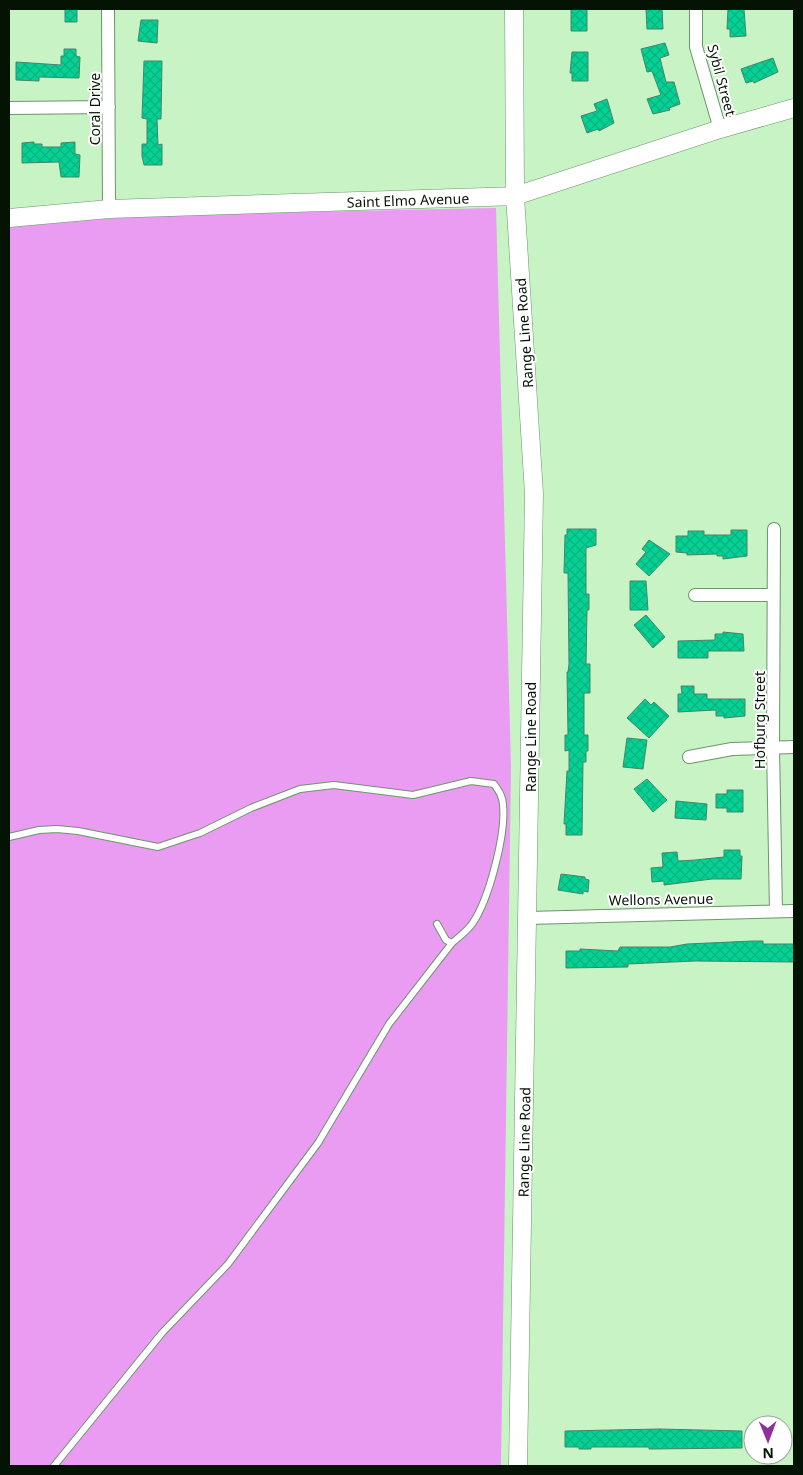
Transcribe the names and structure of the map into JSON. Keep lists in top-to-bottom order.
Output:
{
  "streets": {
    "street": [
      "Sybil Street",
      "Coral Drive",
      "Saint Elmo Avenue",
      "Range Line Road",
      "Hofburg Street",
      "Wellons Avenue"
    ]
  },
  "crossings": [
    ["Sybil Street", "Saint Elmo Avenue"],
    ["Coral Drive", "Saint Elmo Avenue"],
    ["Saint Elmo Avenue", "Range Line Road"],
    ["Range Line Road", "Wellons Avenue"],
    ["Hofburg Street", "Wellons Avenue"]
  ],
  "north": "bottom"
}
